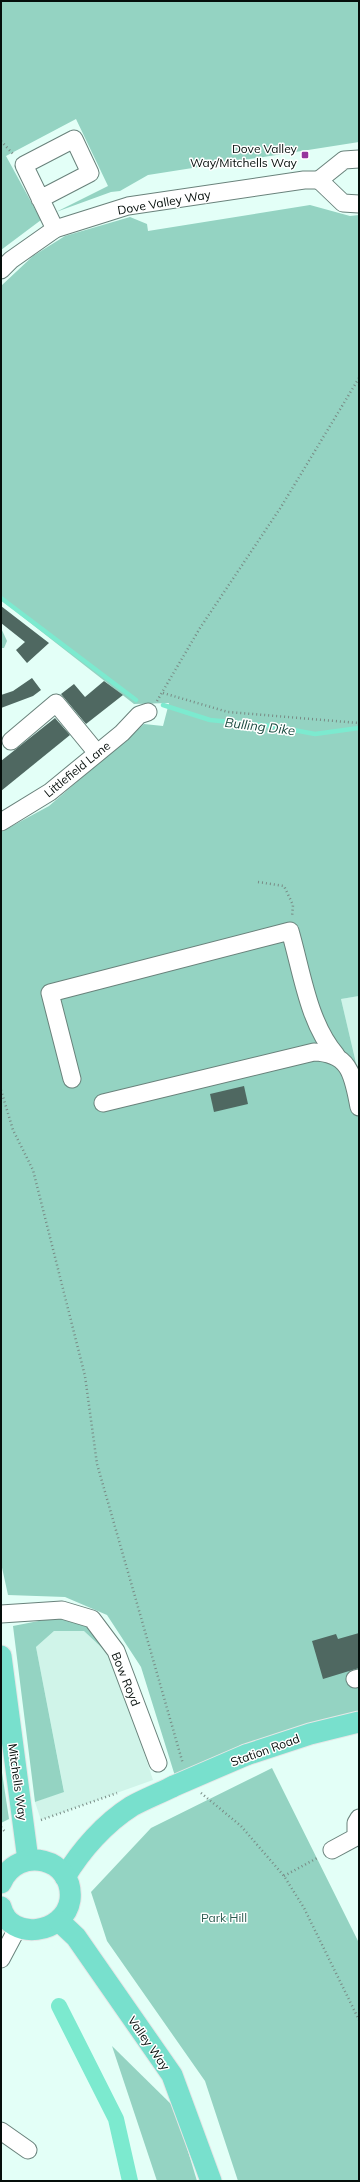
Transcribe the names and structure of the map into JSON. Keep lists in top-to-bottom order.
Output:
{
  "streets": {
    "main road": ["Station Road", "Mitchells Way", "Valley Way"],
    "street": ["Dove Valley Way", "Littlefield Lane", "Bow Royd"]
  },
  "water": ["Bulling Dike"],
  "parks": ["Park Hill"],
  "places": {
    "transit": ["Dove Valley Way/Mitchells Way"]
  }
}
